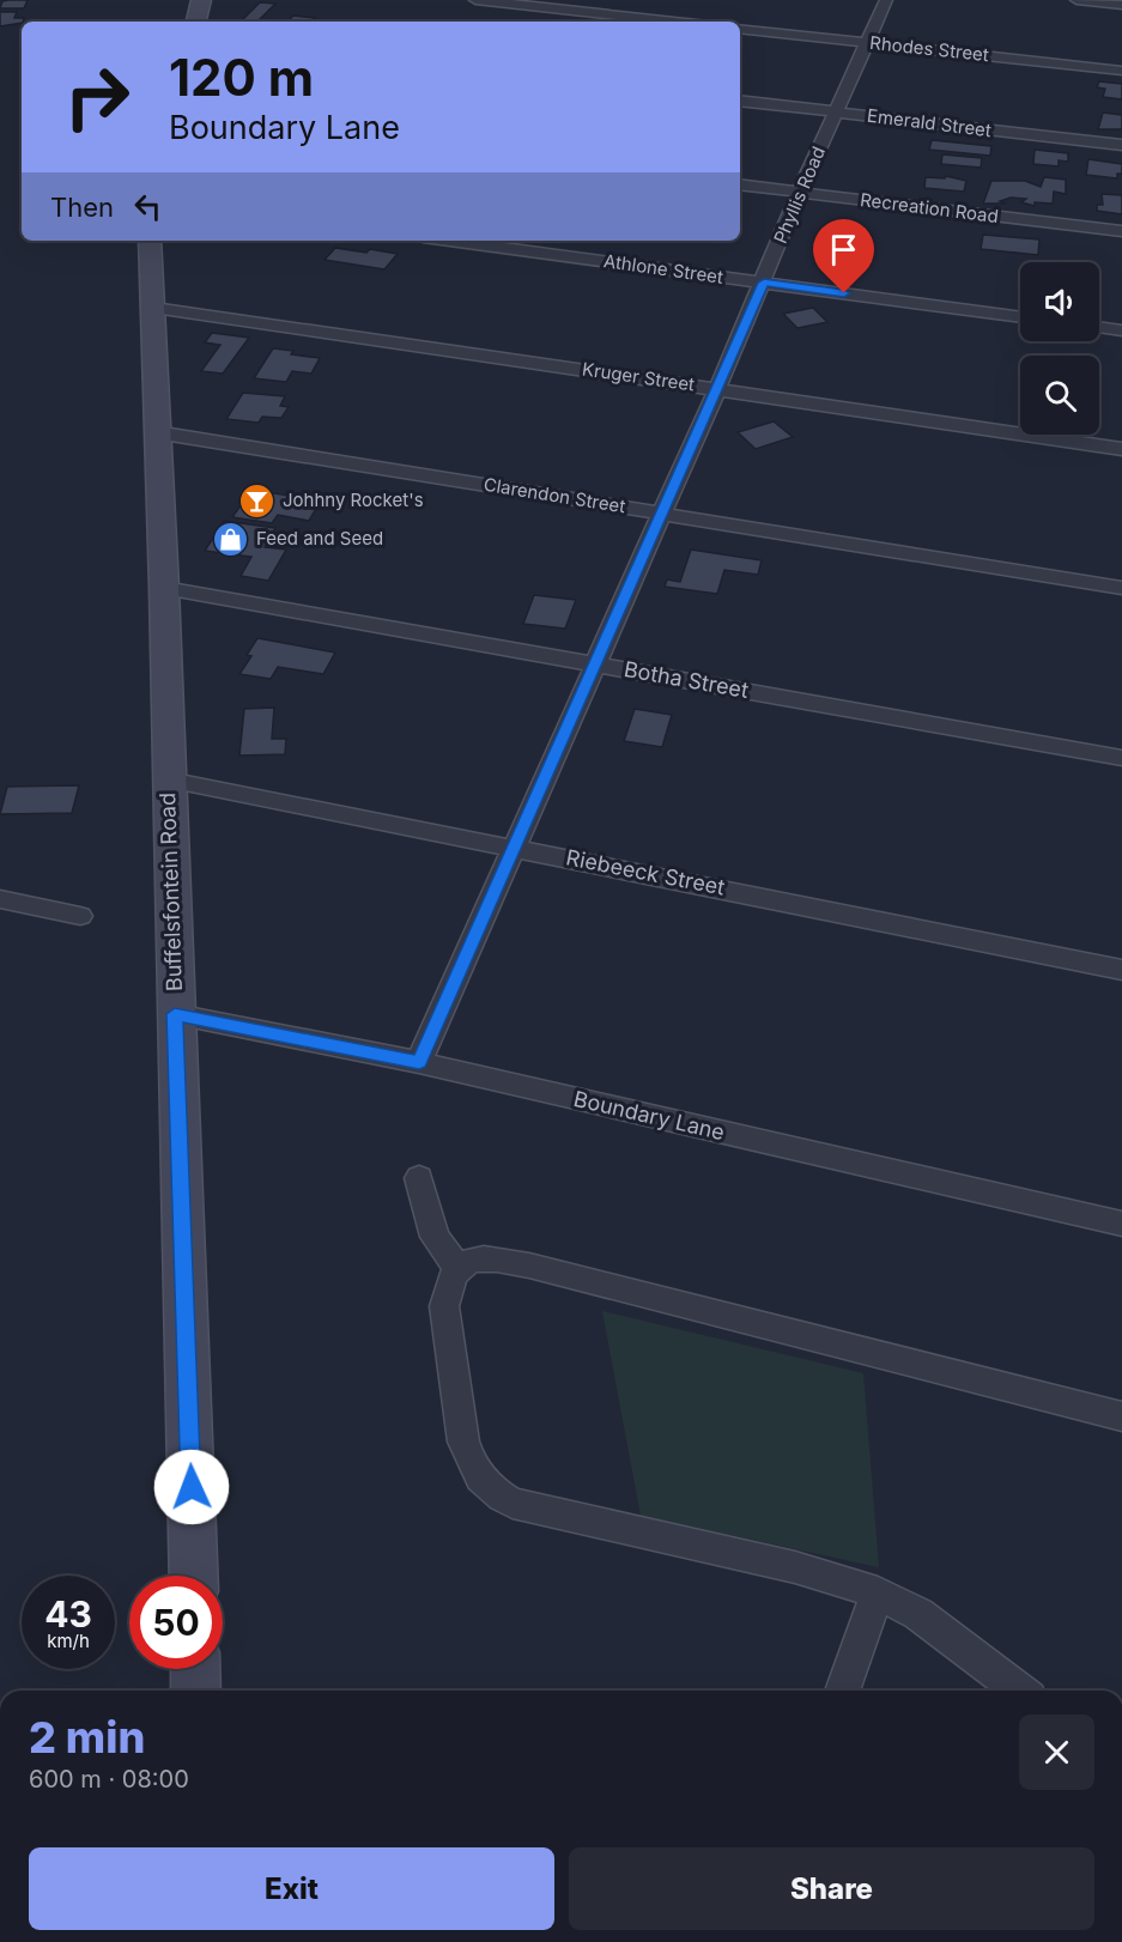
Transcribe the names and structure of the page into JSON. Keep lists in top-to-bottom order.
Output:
{
  "streets": {
    "main road": ["Buffelsfontein Road"],
    "street": [
      "Rhodes Street",
      "Emerald Street",
      "Phyllis Road",
      "Recreation Road",
      "Athlone Street",
      "Kruger Street",
      "Clarendon Street",
      "Botha Street",
      "Riebeeck Street",
      "Boundary Lane"
    ]
  },
  "crossings": [
    ["Rhodes Street", "Phyllis Road"],
    ["Emerald Street", "Phyllis Road"],
    ["Phyllis Road", "Recreation Road"],
    ["Phyllis Road", "Athlone Street"],
    ["Phyllis Road", "Kruger Street"],
    ["Phyllis Road", "Clarendon Street"],
    ["Phyllis Road", "Botha Street"],
    ["Phyllis Road", "Riebeeck Street"],
    ["Phyllis Road", "Boundary Lane"],
    ["Kruger Street", "Buffelsfontein Road"],
    ["Clarendon Street", "Buffelsfontein Road"],
    ["Botha Street", "Buffelsfontein Road"],
    ["Riebeeck Street", "Buffelsfontein Road"],
    ["Buffelsfontein Road", "Boundary Lane"]
  ],
  "places": {
    "bar": ["Johhny Rocket's"],
    "shop": ["Feed and Seed"]
  },
  "page": {
    "turn": ["120 m", "Boundary Lane"],
    "then": "Then",
    "speed": "43 km/h",
    "limit": "50",
    "heading": ["2 min", "600 m · 08:00"],
    "buttons": ["Exit", "Share"]
  }
}
